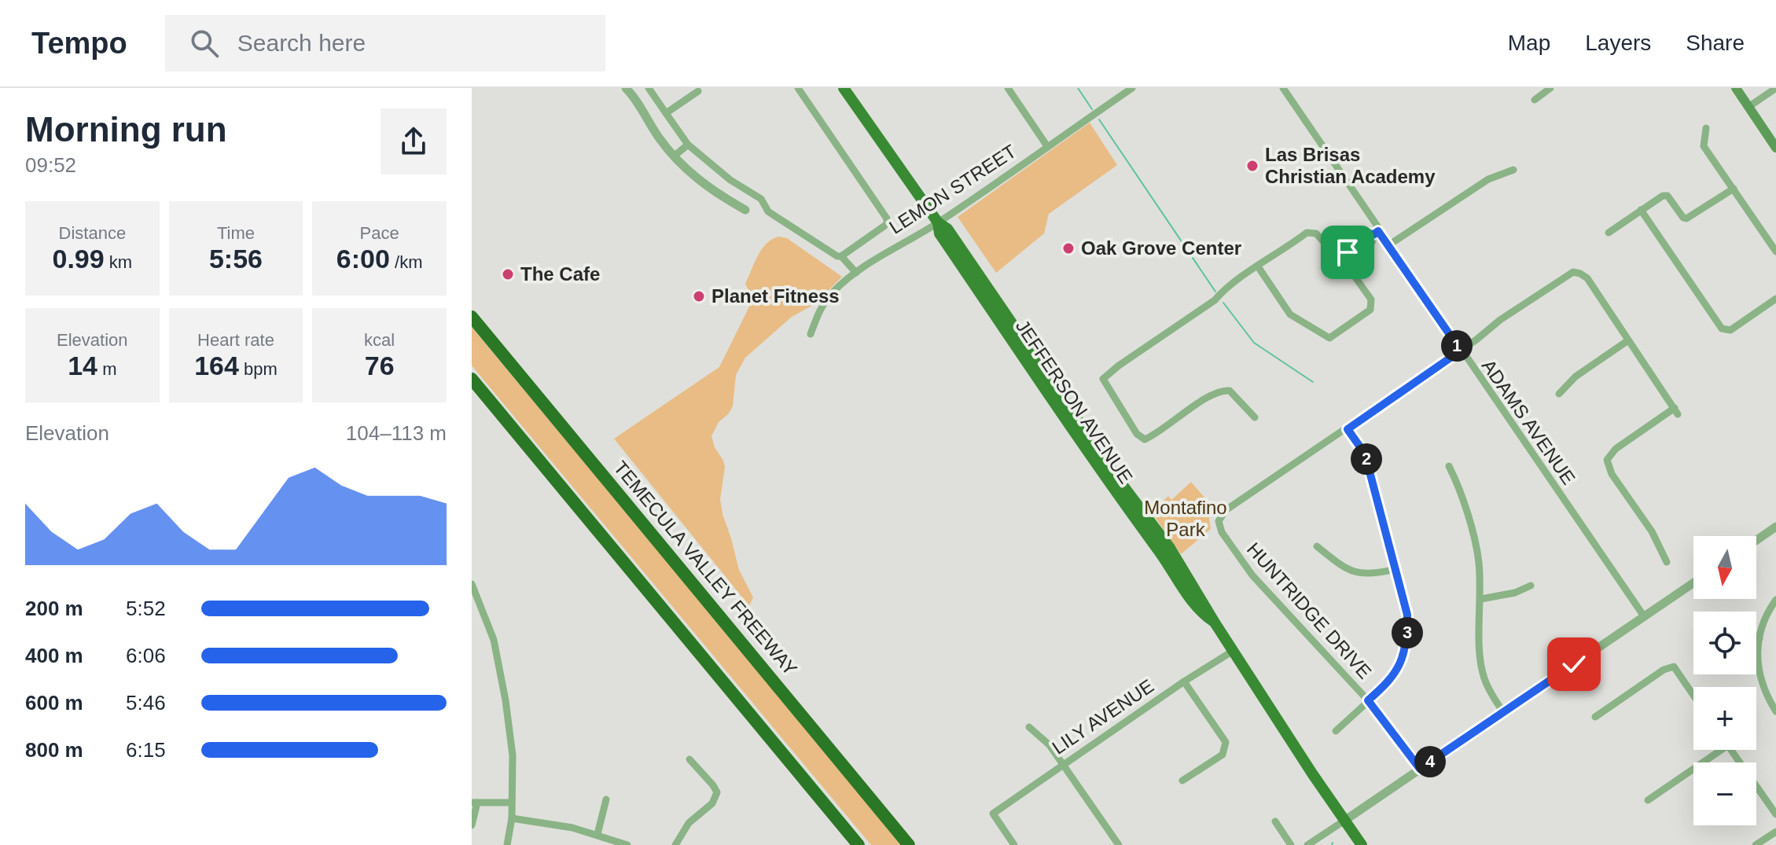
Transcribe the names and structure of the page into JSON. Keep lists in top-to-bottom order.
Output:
{
  "streets": {
    "highway": ["TEMECULA VALLEY FREEWAY"],
    "main road": ["JEFFERSON AVENUE"],
    "street": [
      "LEMON STREET",
      "ADAMS AVENUE",
      "HUNTRIDGE DRIVE",
      "LILY AVENUE"
    ]
  },
  "crossings": [
    ["LEMON STREET", "JEFFERSON AVENUE"],
    ["JEFFERSON AVENUE", "LILY AVENUE"]
  ],
  "parks": ["Montafino Park"],
  "places": [
    "Las Brisas Christian Academy",
    "Oak Grove Center",
    "The Cafe",
    "Planet Fitness"
  ],
  "north": "bottom",
  "page": {
    "header": "Tempo",
    "search": "Search here",
    "nav": ["Map", "Layers", "Share"],
    "heading": ["Morning run", "09:52"],
    "stats": [
      ["Distance", "0.99 km"],
      ["Time", "5:56"],
      ["Pace", "6:00 /km"],
      ["Elevation", "14 m"],
      ["Heart rate", "164 bpm"],
      ["kcal", "76"]
    ],
    "pins": [
      "1",
      "2",
      "3",
      "4"
    ],
    "chart": ["Elevation", "104–113 m"],
    "map_buttons": ["+", "−"],
    "list": [
      {
        "name": "200 m",
        "note": "5:52"
      },
      {
        "name": "400 m",
        "note": "6:06"
      },
      {
        "name": "600 m",
        "note": "5:46"
      },
      {
        "name": "800 m",
        "note": "6:15"
      }
    ]
  }
}
